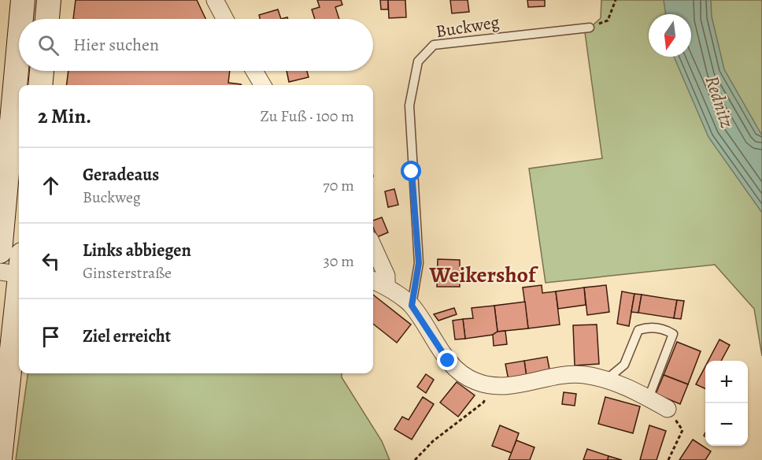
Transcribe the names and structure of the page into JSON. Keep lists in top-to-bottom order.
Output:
{
  "streets": {
    "lane": ["Buckweg"]
  },
  "districts": ["Weikershof"],
  "water": ["Rednitz"],
  "north": "bottom",
  "page": {
    "search": "Hier suchen",
    "heading": ["2 Min.", "Zu Fuß · 100 m"],
    "list": [
      ["Geradeaus", "Buckweg", "70 m"],
      ["Links abbiegen", "Ginsterstraße", "30 m"],
      "Ziel erreicht"
    ],
    "map_buttons": ["+", "−"]
  }
}
